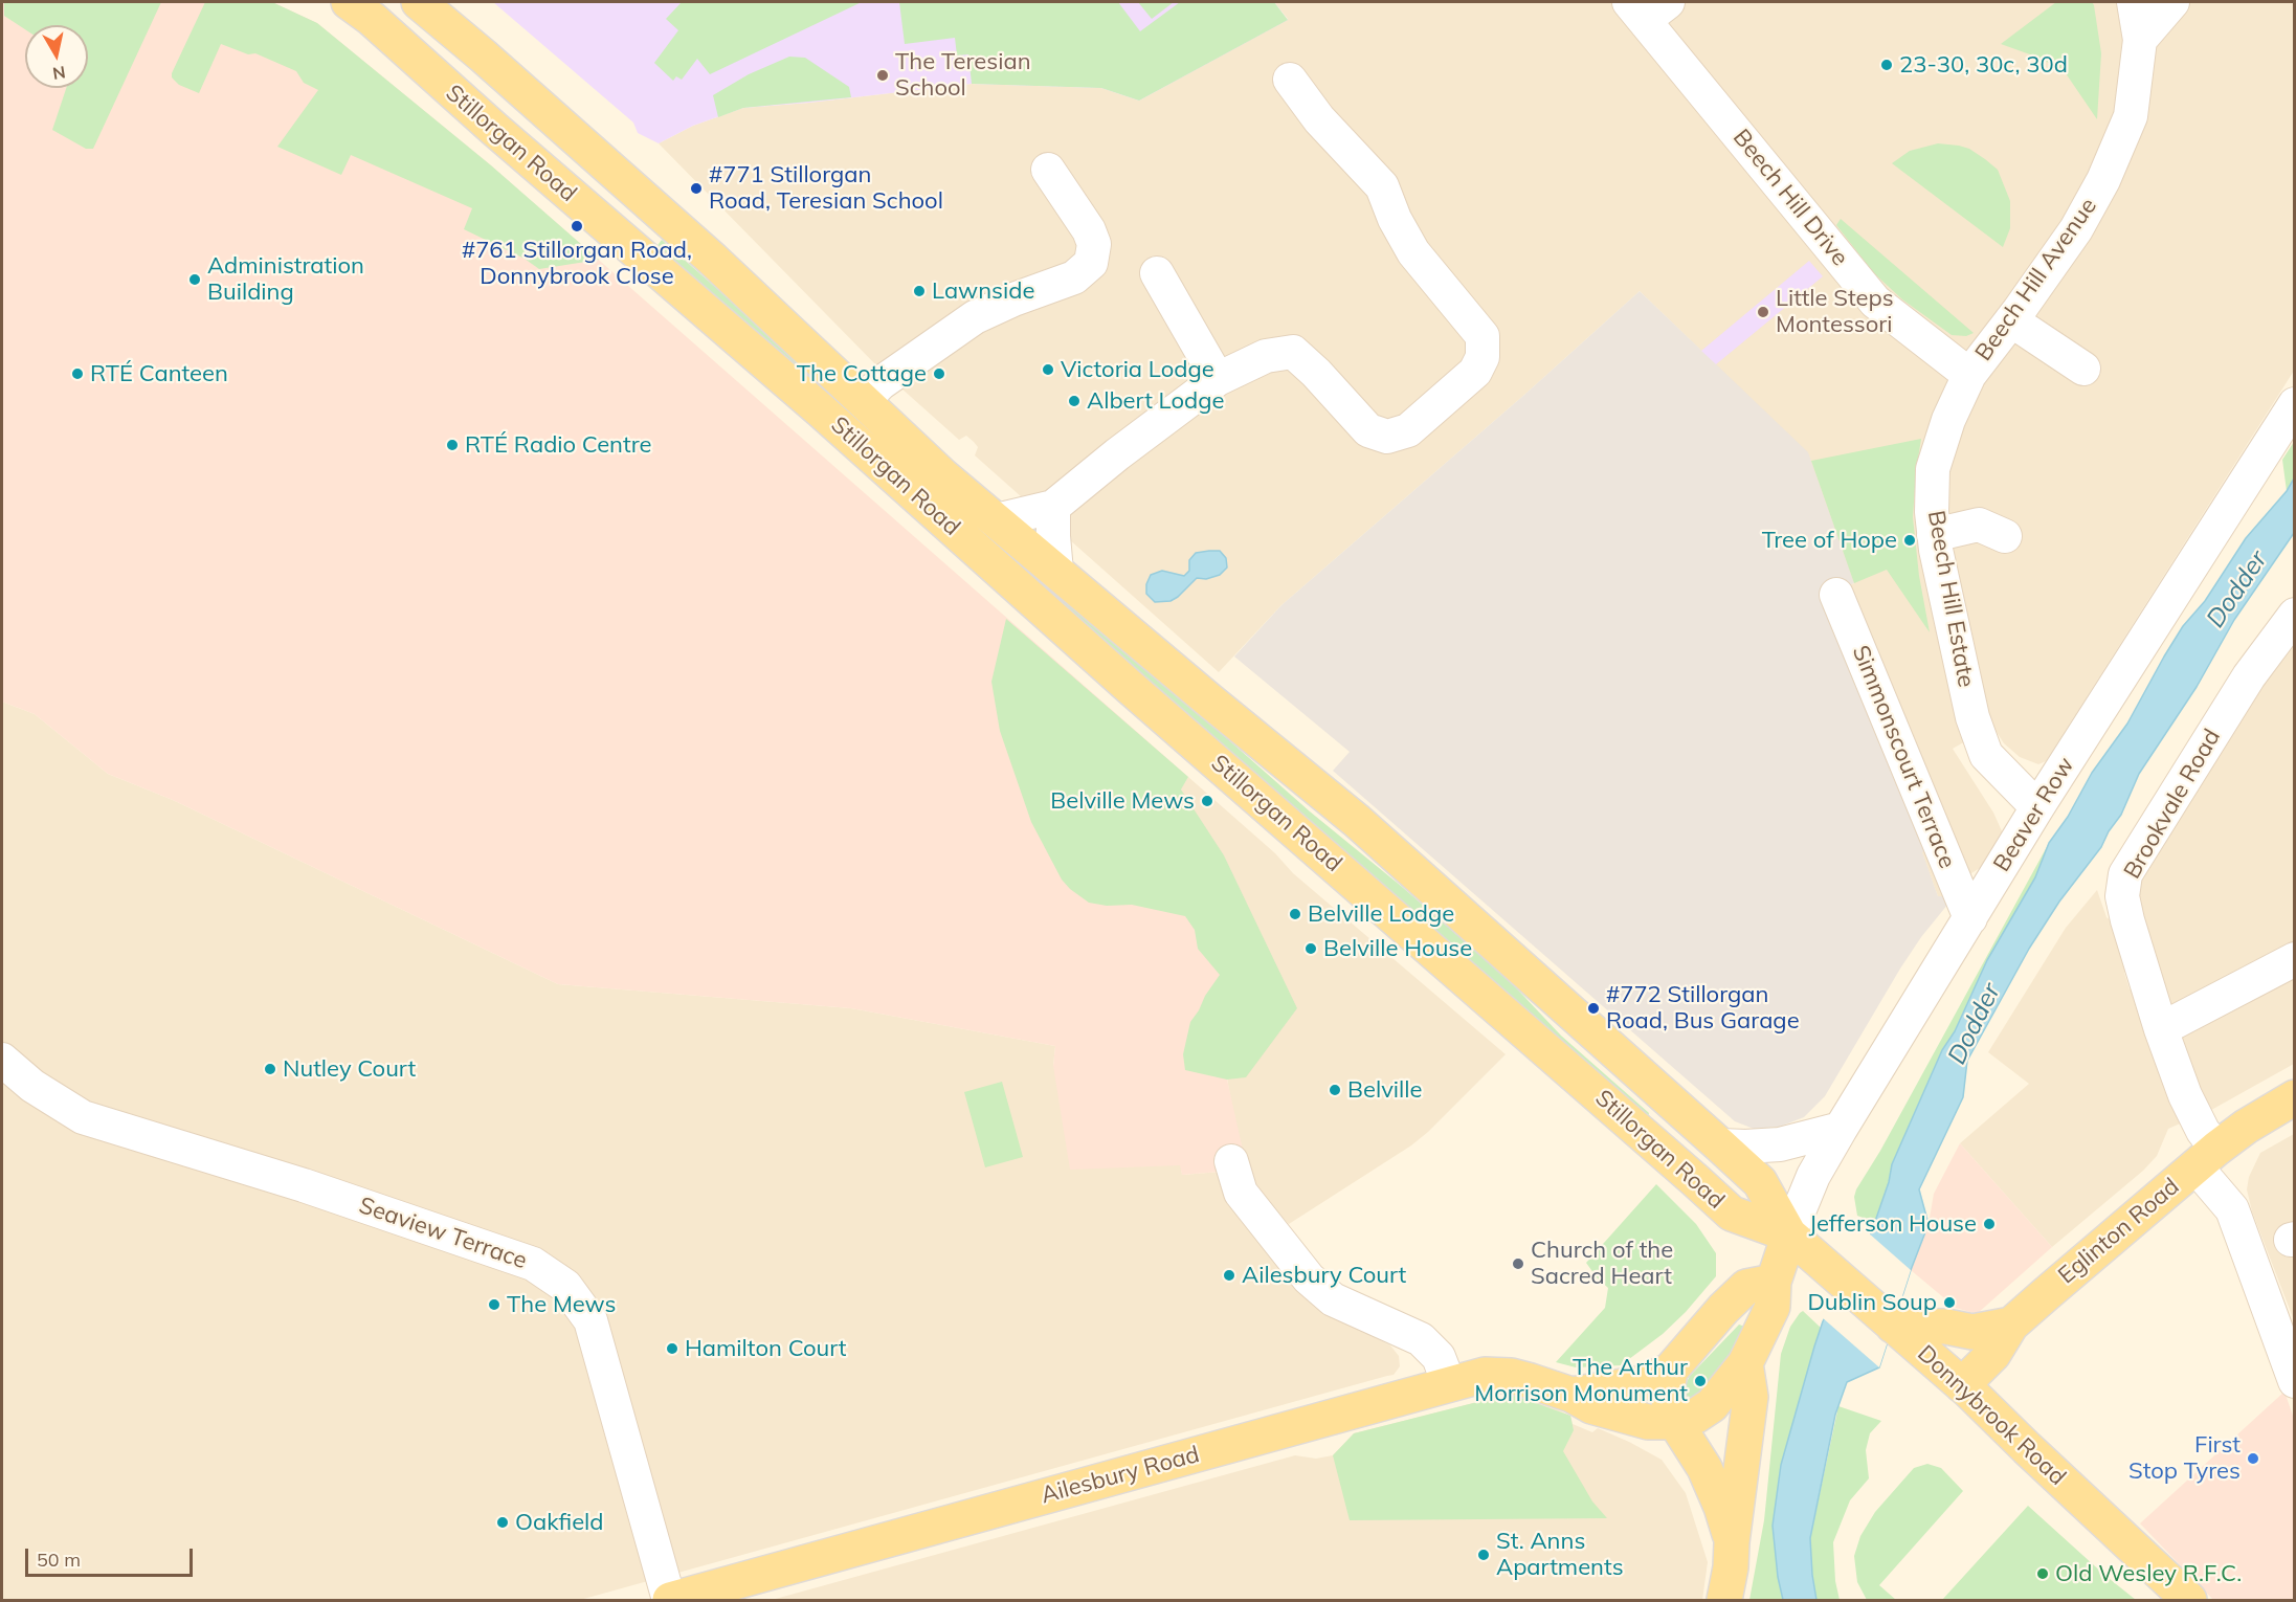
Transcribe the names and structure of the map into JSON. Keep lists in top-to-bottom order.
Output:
{
  "streets": {
    "main road": [
      "Stillorgan Road",
      "Eglinton Road",
      "Donnybrook Road",
      "Ailesbury Road"
    ],
    "street": [
      "Beech Hill Drive",
      "Beech Hill Avenue",
      "Beech Hill Estate",
      "Simmonscourt Terrace",
      "Brookvale Road",
      "Beaver Row",
      "Seaview Terrace"
    ]
  },
  "crossings": [
    ["Stillorgan Road", "Beaver Row"],
    ["Stillorgan Road", "Donnybrook Road"],
    ["Stillorgan Road", "Ailesbury Road"],
    ["Beech Hill Drive", "Beech Hill Avenue"],
    ["Beech Hill Drive", "Beech Hill Estate"],
    ["Beech Hill Avenue", "Beech Hill Estate"],
    ["Beech Hill Estate", "Beaver Row"],
    ["Simmonscourt Terrace", "Beaver Row"],
    ["Brookvale Road", "Eglinton Road"],
    ["Beaver Row", "Donnybrook Road"],
    ["Beaver Row", "Ailesbury Road"],
    ["Eglinton Road", "Donnybrook Road"],
    ["Seaview Terrace", "Ailesbury Road"],
    ["Donnybrook Road", "Ailesbury Road"]
  ],
  "water": ["Dodder"],
  "places": [
    "23-30, 30c, 30d",
    "The Teresian School",
    "#771 Stillorgan Road, Teresian School",
    "#761 Stillorgan Road, Donnybrook Close",
    "Administration Building",
    "Lawnside",
    "Little Steps Montessori",
    "Victoria Lodge",
    "RTÉ Canteen",
    "The Cottage",
    "Albert Lodge",
    "RTÉ Radio Centre",
    "Tree of Hope",
    "Belville Mews",
    "Belville Lodge",
    "Belville House",
    "#772 Stillorgan Road, Bus Garage",
    "Nutley Court",
    "Belville",
    "Jefferson House",
    "Church of the Sacred Heart",
    "Ailesbury Court",
    "Dublin Soup",
    "The Mews",
    "Hamilton Court",
    "The Arthur Morrison Monument",
    "First Stop Tyres",
    "Oakfield",
    "St. Anns Apartments",
    "Old Wesley R.F.C."
  ],
  "scale_bar": "50 m",
  "north": "bottom"
}
